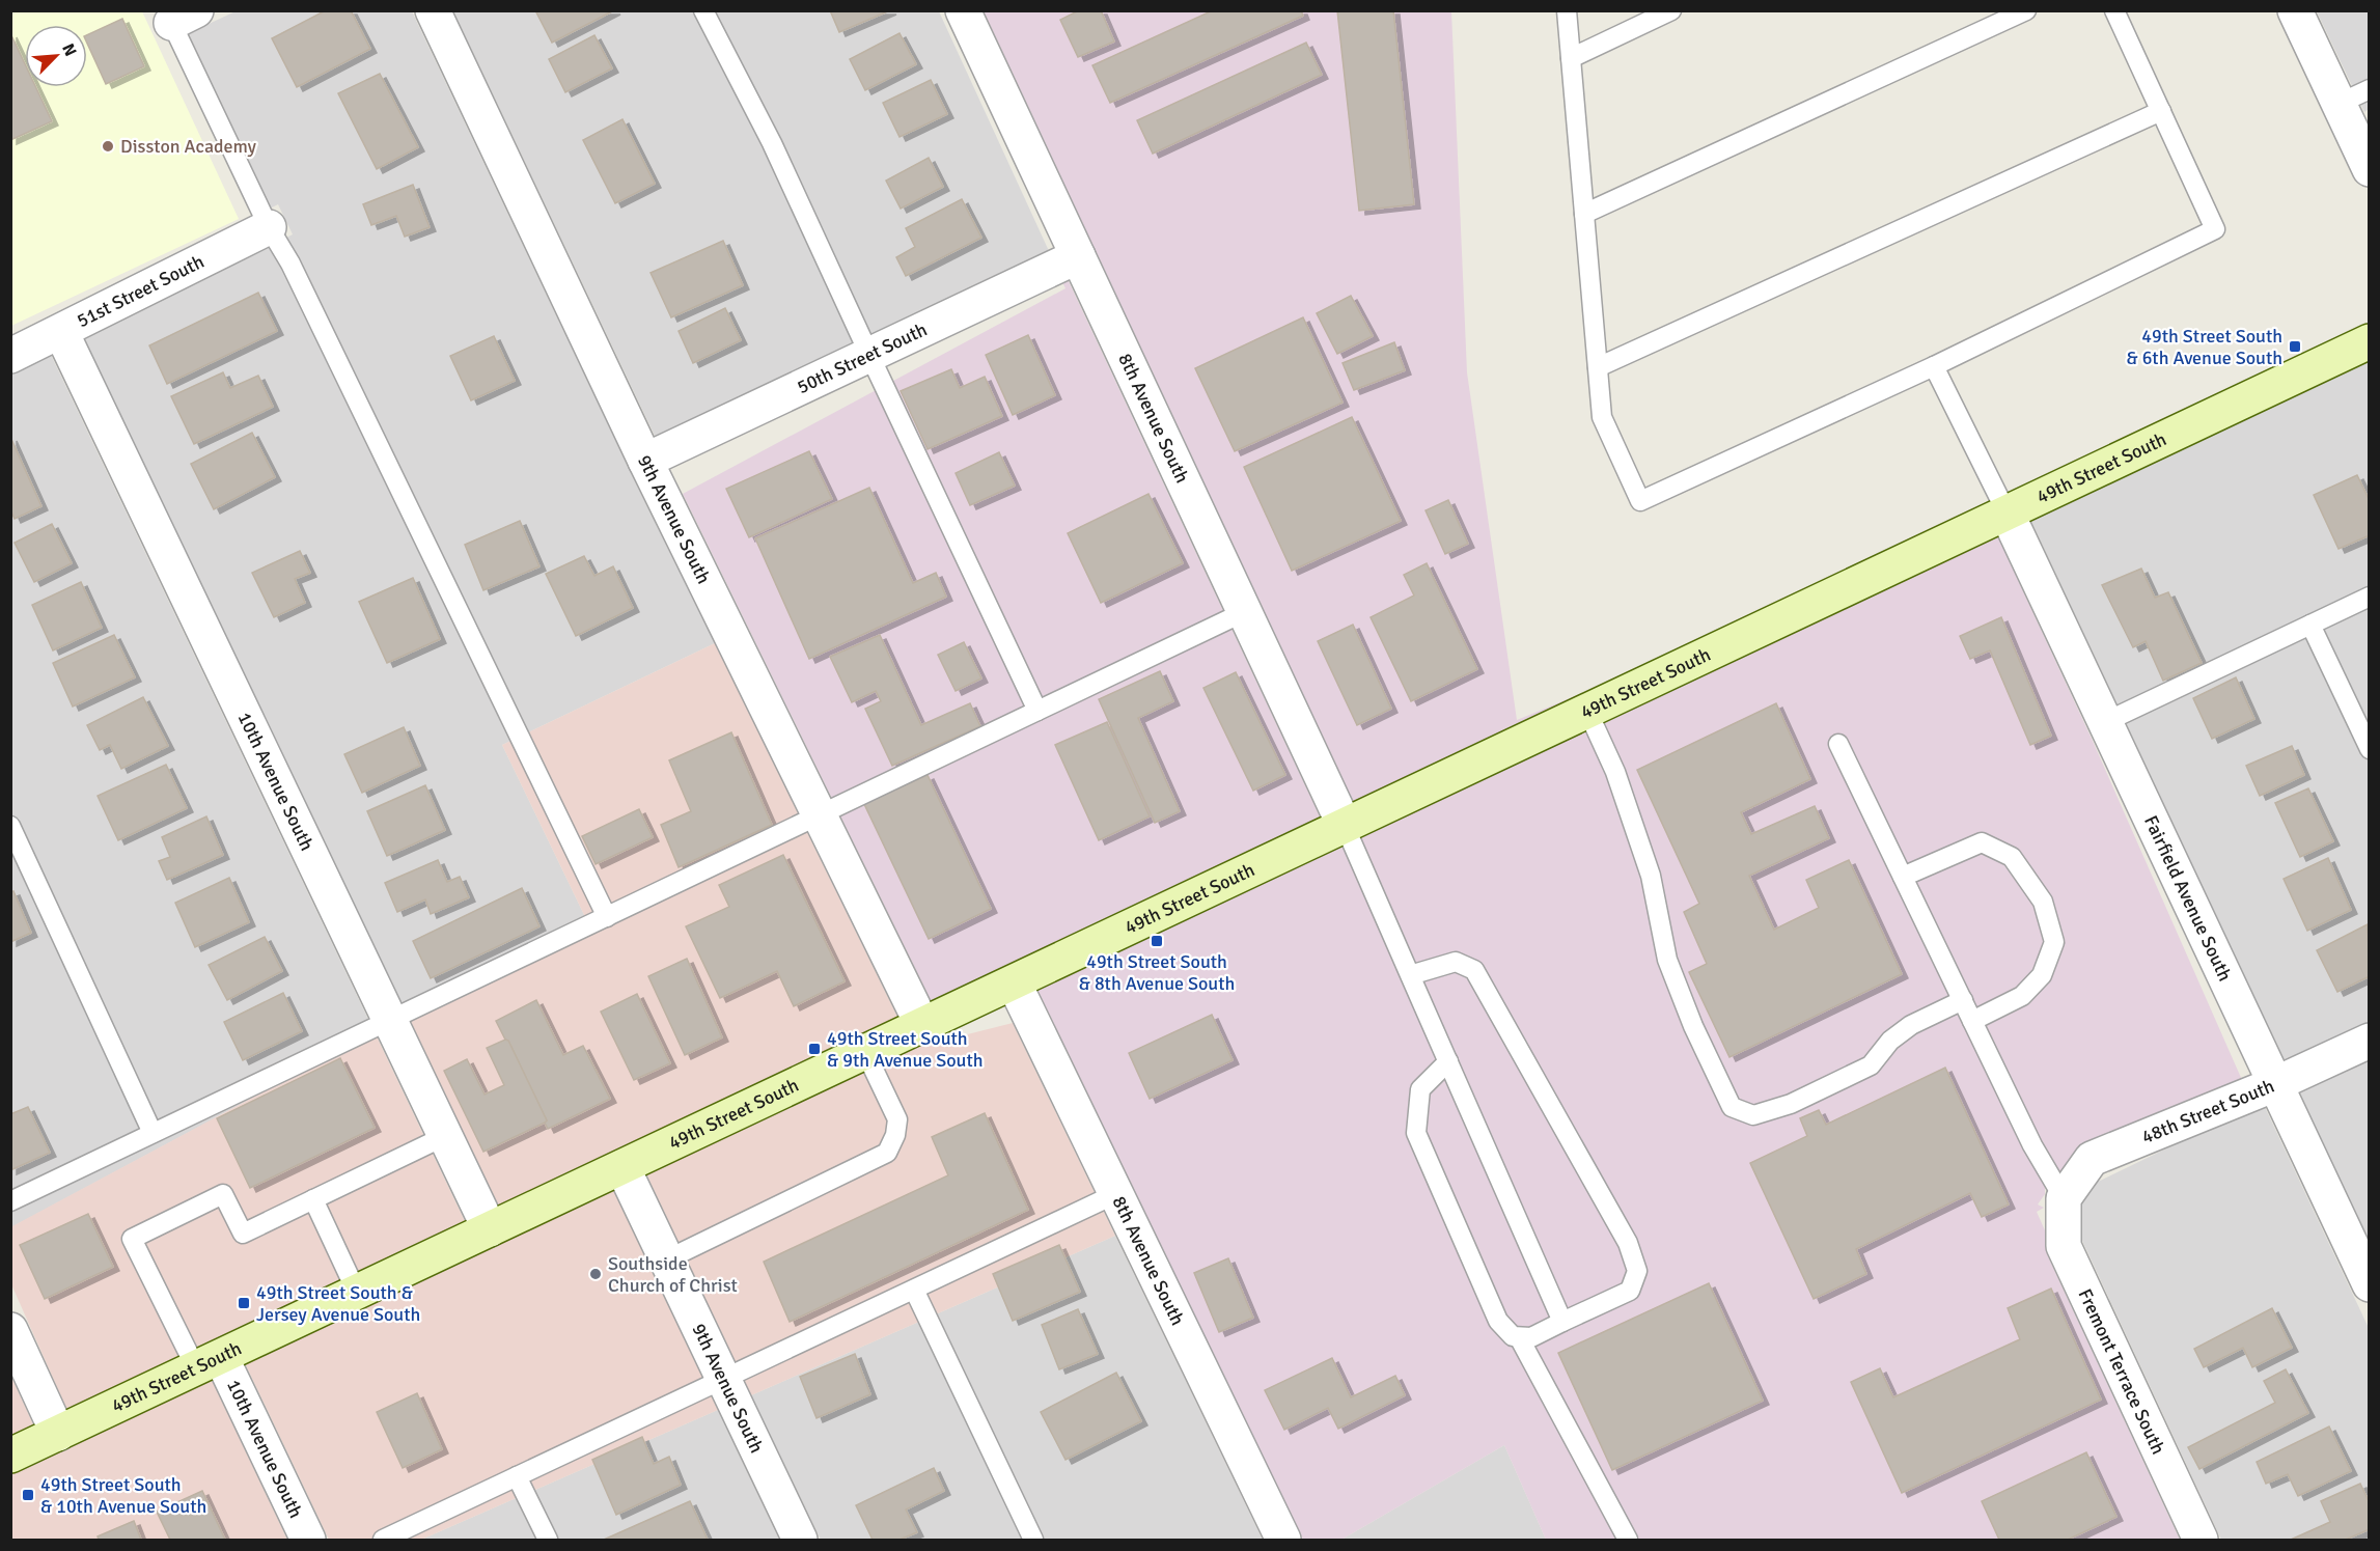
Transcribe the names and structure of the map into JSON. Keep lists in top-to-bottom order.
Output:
{
  "streets": {
    "main road": ["49th Street South"],
    "street": [
      "51st Street South",
      "50th Street South",
      "8th Avenue South",
      "9th Avenue South",
      "10th Avenue South",
      "Fairfield Avenue South",
      "48th Street South",
      "Fremont Terrace South"
    ]
  },
  "crossings": [
    ["51st Street South", "10th Avenue South"],
    ["50th Street South", "8th Avenue South"],
    ["50th Street South", "9th Avenue South"],
    ["8th Avenue South", "49th Street South"],
    ["49th Street South", "9th Avenue South"],
    ["49th Street South", "10th Avenue South"],
    ["49th Street South", "Fairfield Avenue South"],
    ["Fairfield Avenue South", "48th Street South"],
    ["48th Street South", "Fremont Terrace South"]
  ],
  "places": {
    "other": ["Disston Academy", "Southside Church of Christ"],
    "transit": [
      "49th Street South & 6th Avenue South",
      "49th Street South & 8th Avenue South",
      "49th Street South & 9th Avenue South",
      "49th Street South & Jersey Avenue South",
      "49th Street South & 10th Avenue South"
    ]
  },
  "north": "top right"
}
